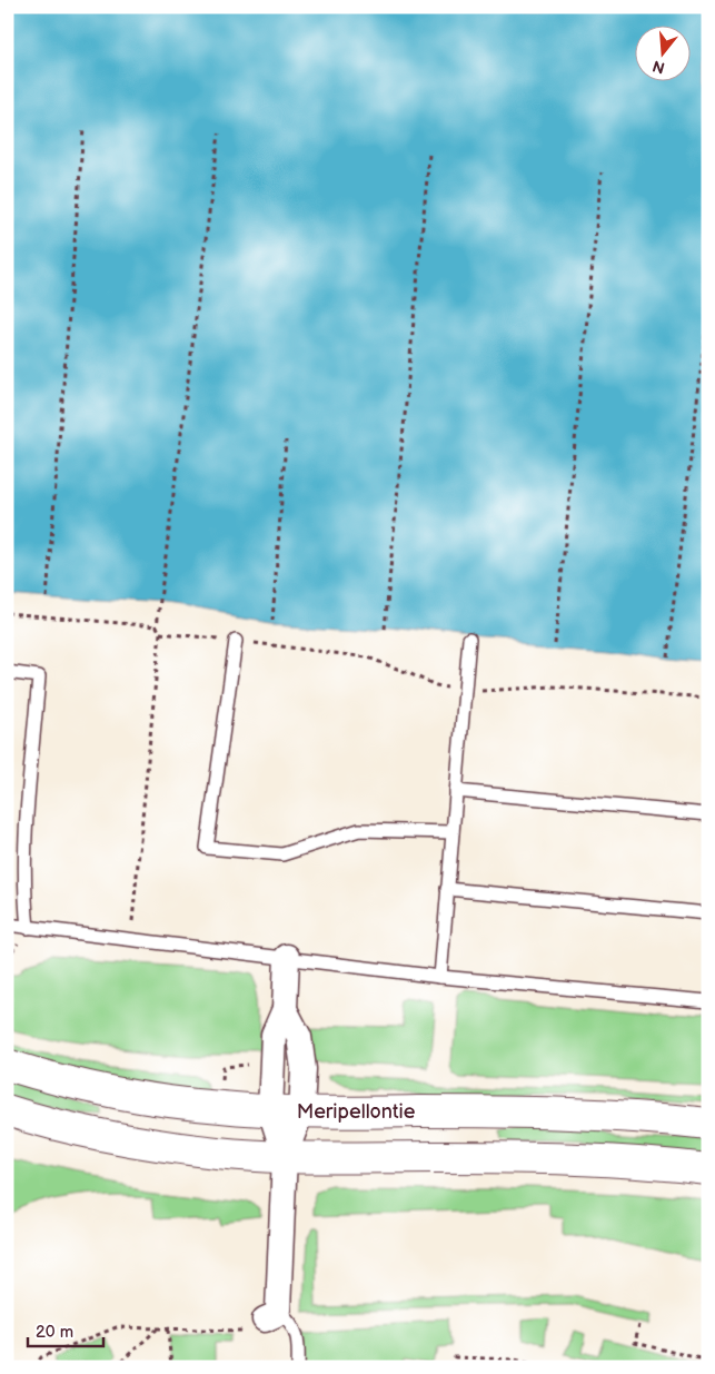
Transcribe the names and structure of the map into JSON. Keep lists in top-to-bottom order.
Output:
{
  "streets": {
    "main road": ["Meripellontie"]
  },
  "scale_bar": "20 m",
  "north": "bottom"
}
